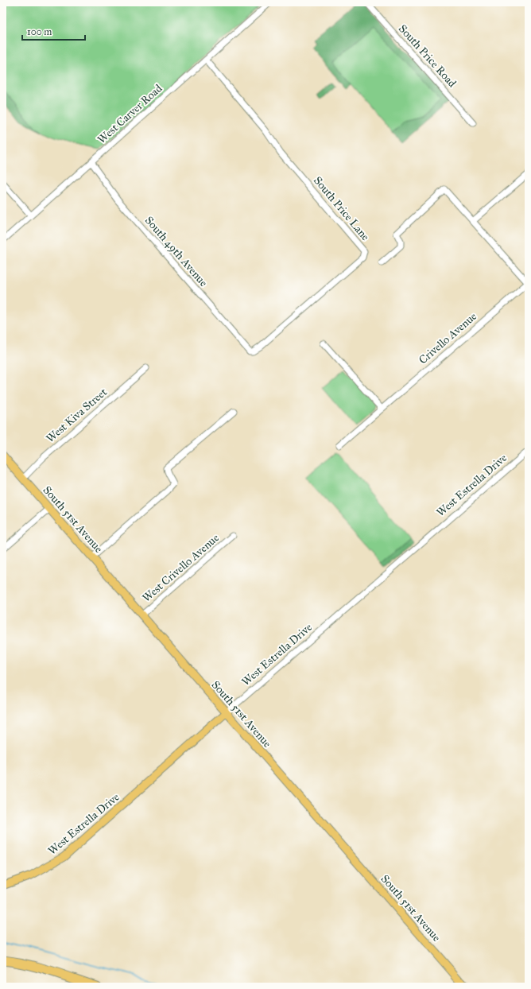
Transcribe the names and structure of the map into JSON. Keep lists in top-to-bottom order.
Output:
{
  "streets": {
    "main road": ["West Estrella Drive", "South 51st Avenue"],
    "street": [
      "South Price Road",
      "West Carver Road",
      "South Price Lane",
      "South 49th Avenue",
      "Crivello Avenue",
      "West Kiva Street",
      "West Crivello Avenue"
    ]
  },
  "crossings": [
    ["West Carver Road", "South Price Lane"],
    ["West Carver Road", "South 49th Avenue"],
    ["South Price Lane", "South 49th Avenue"],
    ["West Kiva Street", "South 51st Avenue"],
    ["West Estrella Drive", "South 51st Avenue"],
    ["South 51st Avenue", "West Crivello Avenue"]
  ],
  "scale_bar": "100 m"
}
